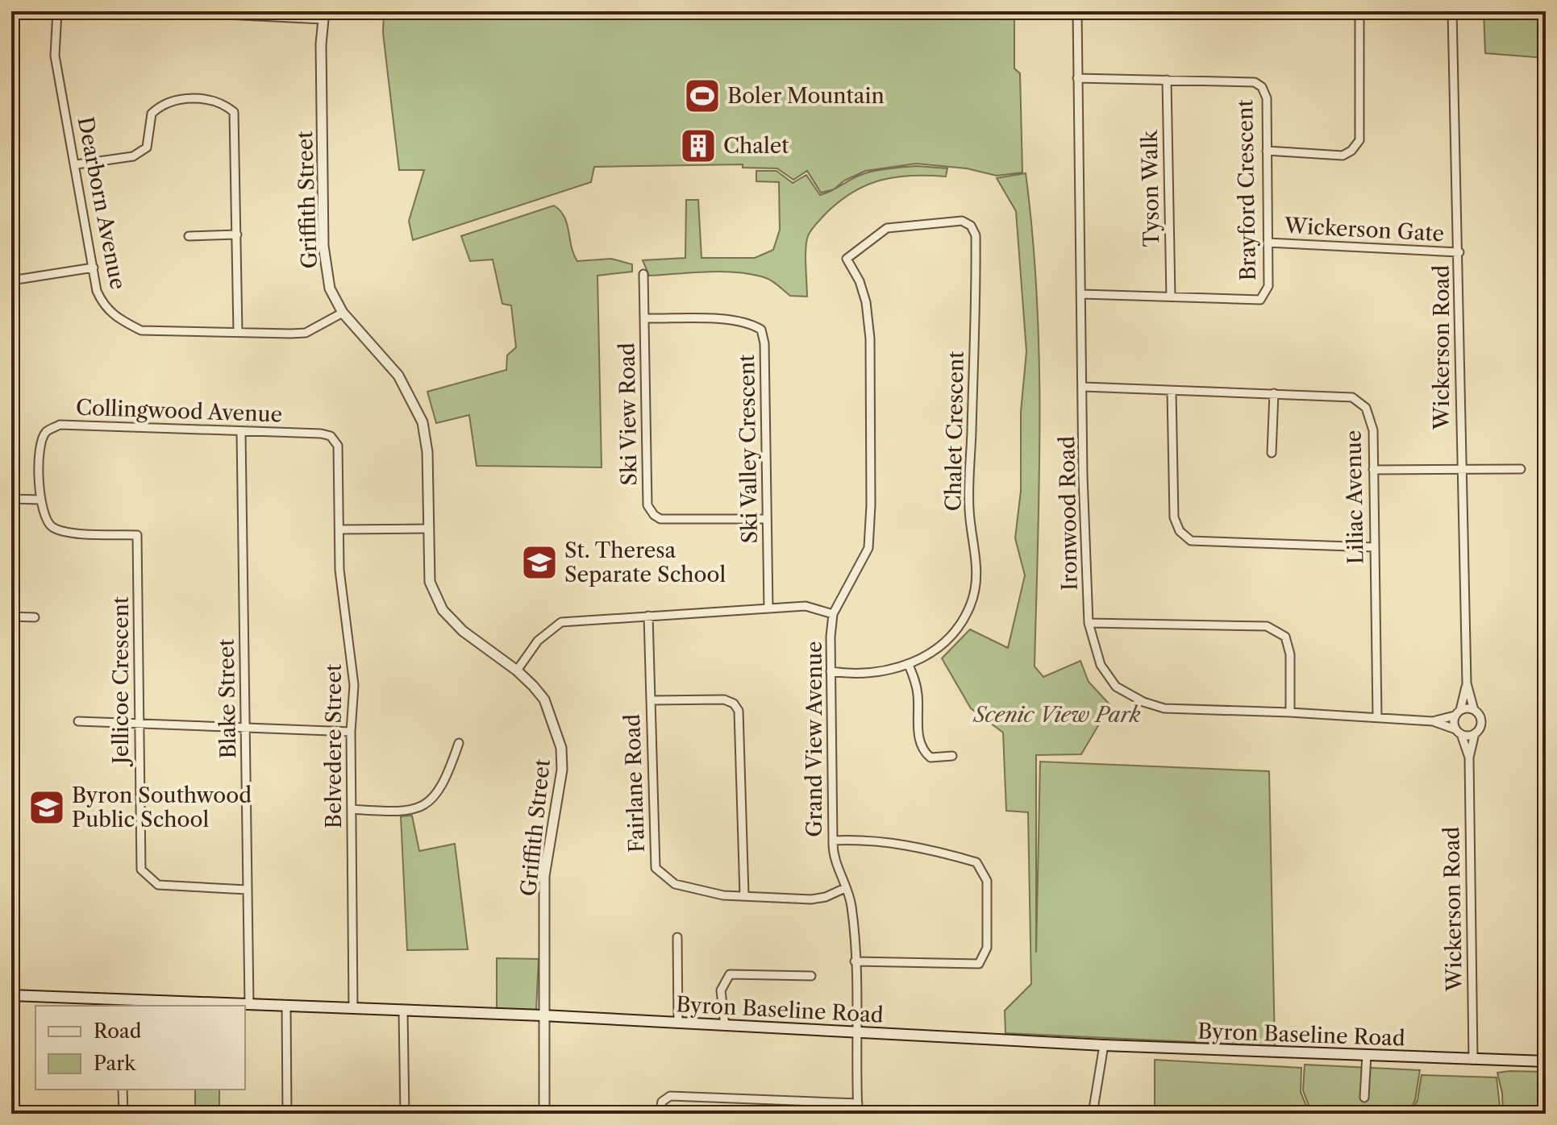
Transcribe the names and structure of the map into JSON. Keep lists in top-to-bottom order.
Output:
{
  "streets": {
    "main road": ["Byron Baseline Road"],
    "street": [
      "Tyson Walk",
      "Brayford Crescent",
      "Griffith Street",
      "Dearborn Avenue",
      "Wickerson Gate",
      "Wickerson Road",
      "Collingwood Avenue",
      "Ski View Road",
      "Chalet Crescent",
      "Ski Valley Crescent",
      "Liliac Avenue",
      "Ironwood Road",
      "Jellicoe Crescent",
      "Blake Street",
      "Grand View Avenue",
      "Belvedere Street",
      "Fairlane Road"
    ]
  },
  "crossings": [
    ["Tyson Walk", "Brayford Crescent"],
    ["Brayford Crescent", "Wickerson Gate"],
    ["Brayford Crescent", "Ironwood Road"],
    ["Griffith Street", "Dearborn Avenue"],
    ["Griffith Street", "Byron Baseline Road"],
    ["Wickerson Gate", "Wickerson Road"],
    ["Wickerson Road", "Ironwood Road"],
    ["Wickerson Road", "Byron Baseline Road"],
    ["Collingwood Avenue", "Jellicoe Crescent"],
    ["Collingwood Avenue", "Blake Street"],
    ["Collingwood Avenue", "Belvedere Street"],
    ["Ski View Road", "Ski Valley Crescent"],
    ["Chalet Crescent", "Grand View Avenue"],
    ["Liliac Avenue", "Ironwood Road"],
    ["Jellicoe Crescent", "Blake Street"],
    ["Blake Street", "Byron Baseline Road"],
    ["Grand View Avenue", "Fairlane Road"],
    ["Grand View Avenue", "Byron Baseline Road"],
    ["Belvedere Street", "Byron Baseline Road"]
  ],
  "parks": ["Scenic View Park"],
  "places": {
    "sports": ["Boler Mountain"],
    "building": ["Chalet"],
    "school or university": ["St. Theresa Separate School", "Byron Southwood Public School"]
  },
  "legend": ["Road", "Park"]
}
